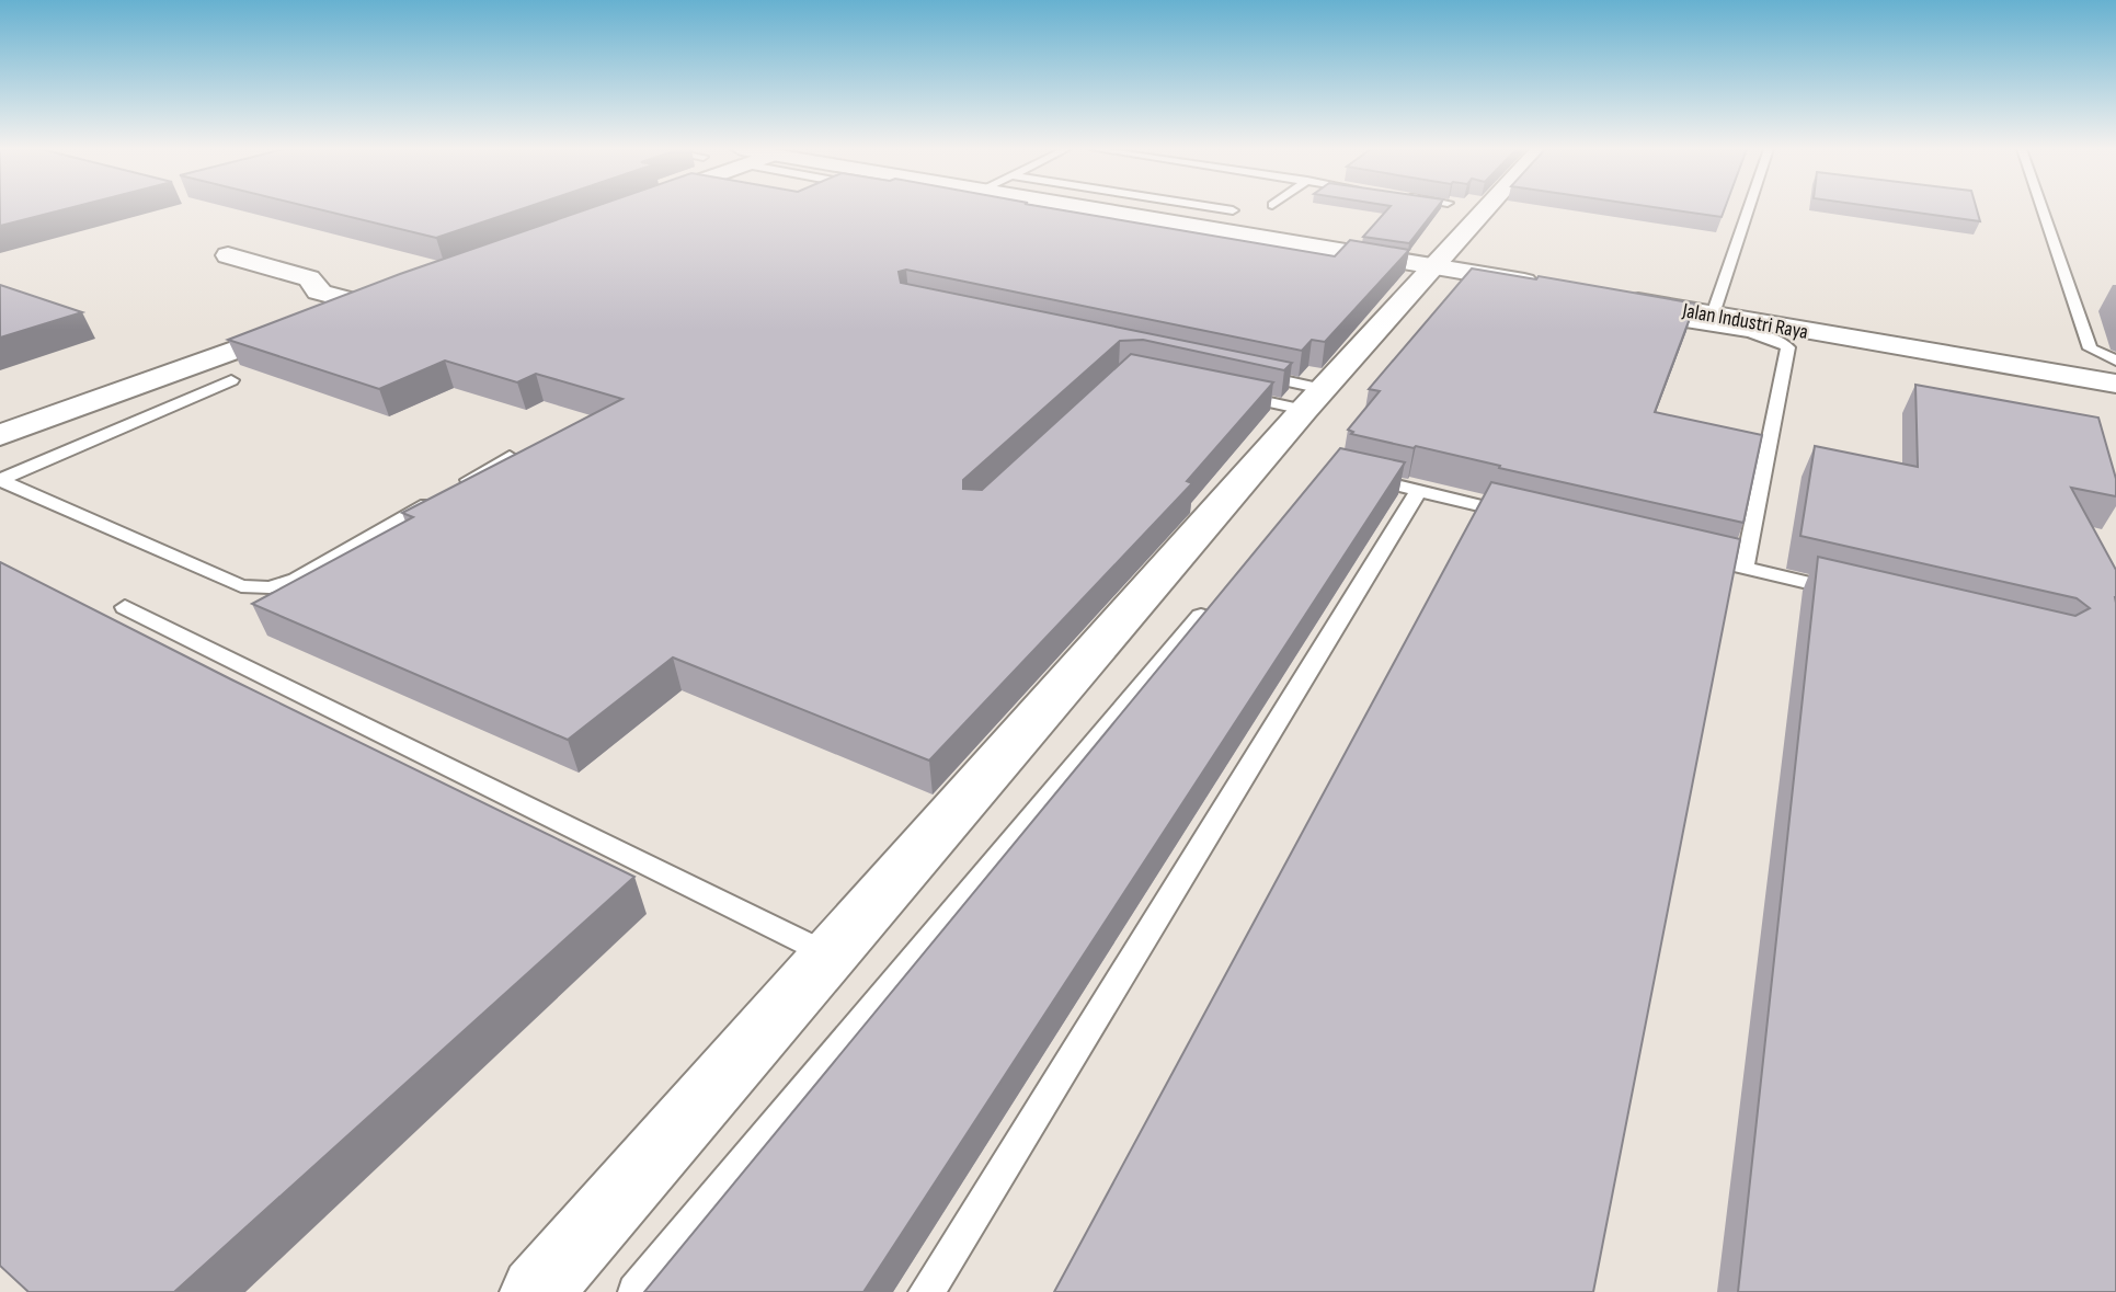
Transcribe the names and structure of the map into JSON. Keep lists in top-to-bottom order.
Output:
{
  "streets": {
    "street": ["Jalan Industri Raya"]
  }
}
